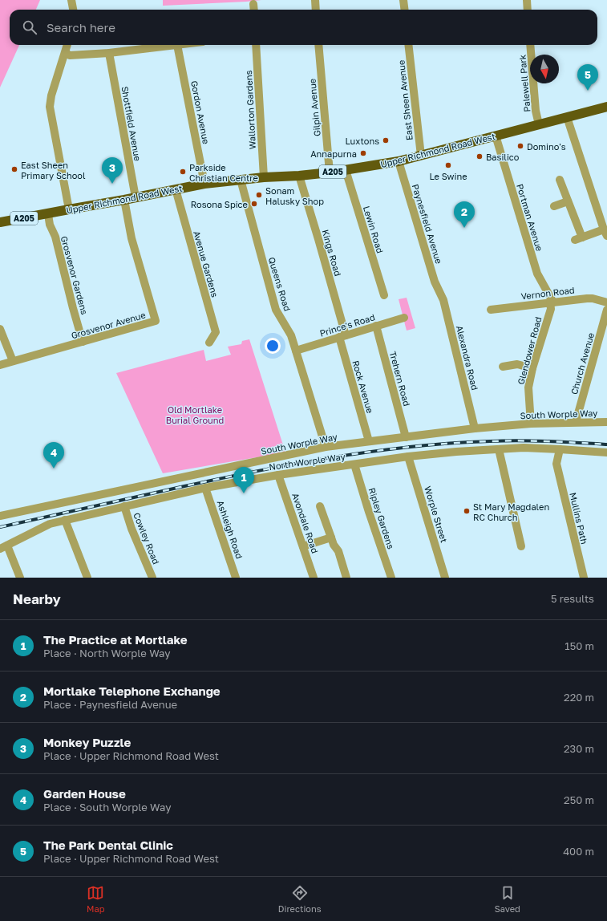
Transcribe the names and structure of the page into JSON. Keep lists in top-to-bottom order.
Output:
{
  "streets": {
    "highway": ["Upper Richmond Road West", "A205"],
    "street": [
      "Palewell Park",
      "East Sheen Avenue",
      "Gilpin Avenue",
      "Wallorton Gardens",
      "Gordon Avenue",
      "Shottfield Avenue",
      "Portman Avenue",
      "Paynesfield Avenue",
      "Lewin Road",
      "Kings Road",
      "Avenue Gardens",
      "Grosvenor Gardens",
      "Queens Road",
      "Vernon Road",
      "Grosvenor Avenue",
      "Prince's Road",
      "Glendower Road",
      "Alexandra Road",
      "Church Avenue",
      "Trehern Road",
      "Rock Avenue",
      "South Worple Way",
      "North Worple Way",
      "Worple Street",
      "Ripley Gardens",
      "Mullins Path",
      "Avondale Road",
      "Ashleigh Road",
      "Cowley Road"
    ]
  },
  "crossings": [
    ["Palewell Park", "Upper Richmond Road West"],
    ["East Sheen Avenue", "Upper Richmond Road West"],
    ["Gilpin Avenue", "Upper Richmond Road West"],
    ["Wallorton Gardens", "Upper Richmond Road West"],
    ["Gordon Avenue", "Upper Richmond Road West"],
    ["Shottfield Avenue", "Upper Richmond Road West"],
    ["Upper Richmond Road West", "Portman Avenue"],
    ["Upper Richmond Road West", "Paynesfield Avenue"],
    ["Upper Richmond Road West", "Lewin Road"],
    ["Upper Richmond Road West", "Kings Road"],
    ["Upper Richmond Road West", "Avenue Gardens"],
    ["Upper Richmond Road West", "Grosvenor Gardens"],
    ["Upper Richmond Road West", "Queens Road"],
    ["Upper Richmond Road West", "Grosvenor Avenue"],
    ["Portman Avenue", "Vernon Road"],
    ["Portman Avenue", "Glendower Road"],
    ["Paynesfield Avenue", "Alexandra Road"],
    ["Kings Road", "Prince's Road"],
    ["Kings Road", "Rock Avenue"],
    ["Grosvenor Gardens", "Grosvenor Avenue"],
    ["Queens Road", "Prince's Road"],
    ["Queens Road", "South Worple Way"],
    ["Vernon Road", "Glendower Road"],
    ["Prince's Road", "Trehern Road"],
    ["Prince's Road", "Rock Avenue"],
    ["Glendower Road", "South Worple Way"],
    ["Alexandra Road", "South Worple Way"],
    ["Church Avenue", "South Worple Way"],
    ["Trehern Road", "South Worple Way"],
    ["Rock Avenue", "South Worple Way"],
    ["North Worple Way", "Worple Street"],
    ["North Worple Way", "Ripley Gardens"],
    ["North Worple Way", "Mullins Path"],
    ["North Worple Way", "Avondale Road"],
    ["North Worple Way", "Ashleigh Road"],
    ["North Worple Way", "Cowley Road"]
  ],
  "parks": ["Old Mortlake Burial Ground"],
  "places": [
    "Luxtons",
    "Domino's",
    "Annapurna",
    "Basilico",
    "Le Swine",
    "East Sheen Primary School",
    "Parkside Christian Centre",
    "Sonam Halusky Shop",
    "Rosona Spice",
    "St Mary Magdalen RC Church"
  ],
  "north": "bottom",
  "page": {
    "search": "Search here",
    "pins": [
      "5",
      "3",
      "2",
      "4",
      "1"
    ],
    "heading": ["Nearby", "5 results"],
    "list": [
      {
        "mark": "1",
        "name": "The Practice at Mortlake",
        "note": "Place · North Worple Way",
        "value": "150 m"
      },
      {
        "mark": "2",
        "name": "Mortlake Telephone Exchange",
        "note": "Place · Paynesfield Avenue",
        "value": "220 m"
      },
      {
        "mark": "3",
        "name": "Monkey Puzzle",
        "note": "Place · Upper Richmond Road West",
        "value": "230 m"
      },
      {
        "mark": "4",
        "name": "Garden House",
        "note": "Place · South Worple Way",
        "value": "250 m"
      },
      {
        "mark": "5",
        "name": "The Park Dental Clinic",
        "note": "Place · Upper Richmond Road West",
        "value": "400 m"
      }
    ],
    "nav": ["Map", "Directions", "Saved"]
  }
}
